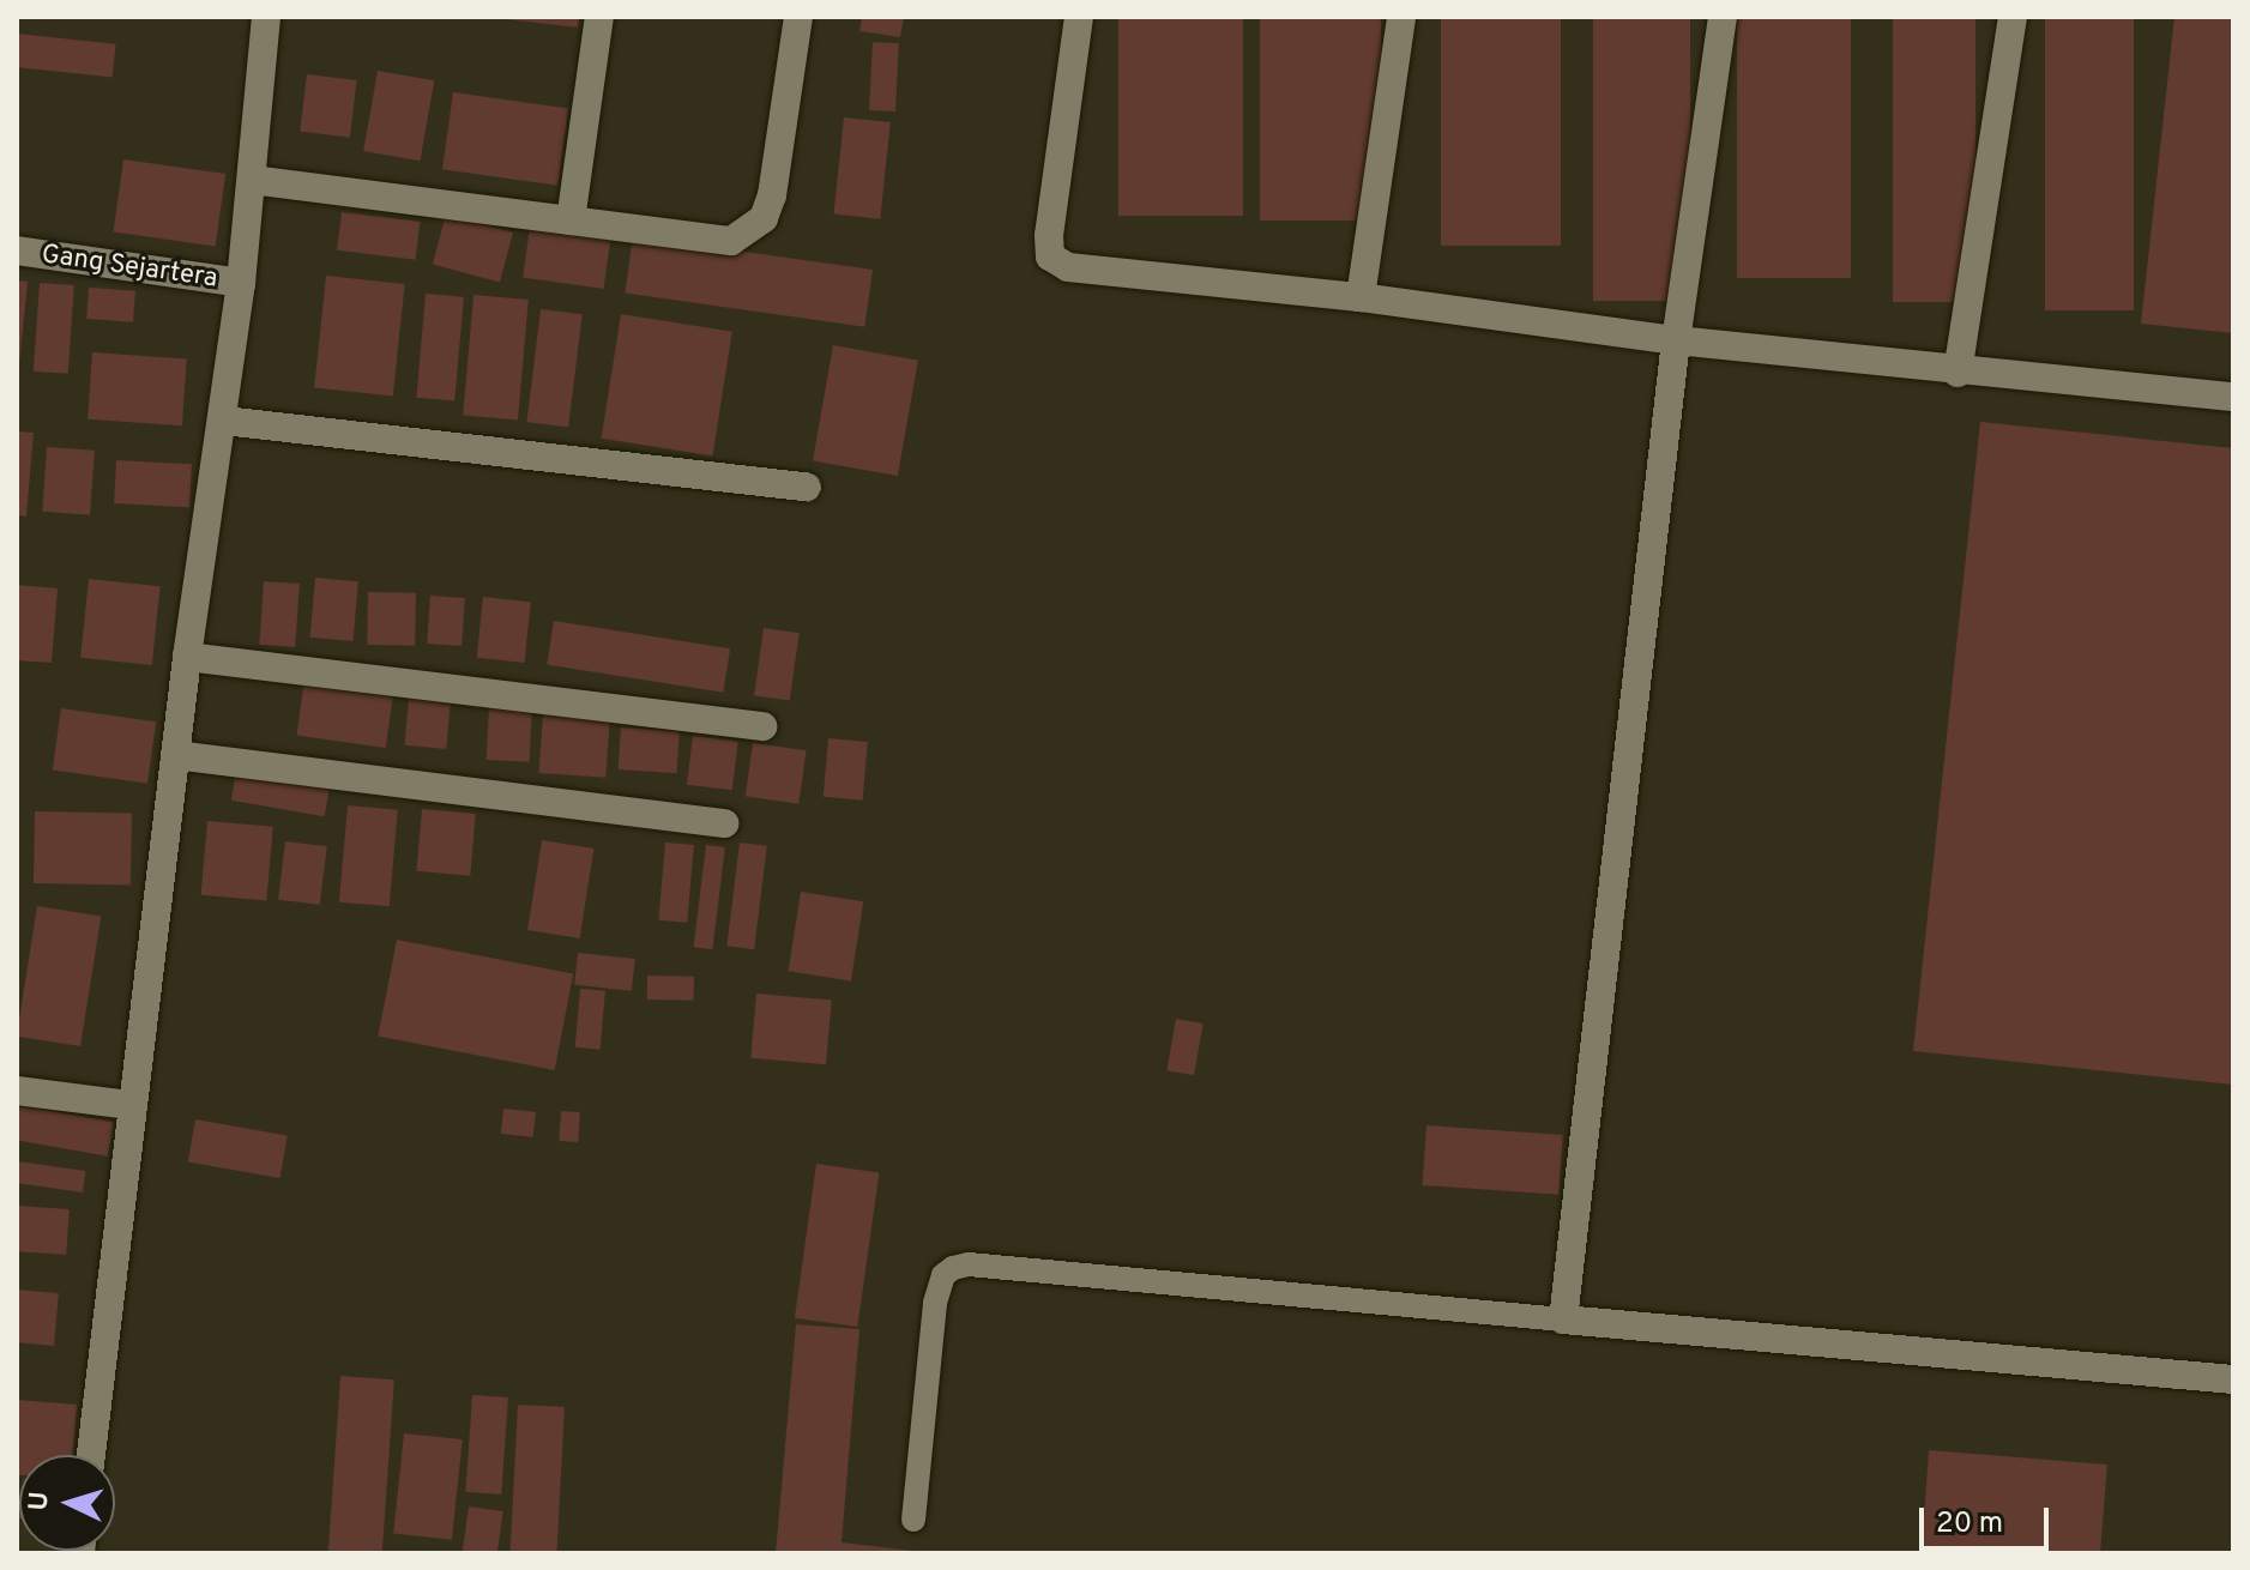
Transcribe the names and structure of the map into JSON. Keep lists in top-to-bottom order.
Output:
{
  "streets": {
    "street": ["Gang Sejartera"]
  },
  "scale_bar": "20 m",
  "north": "left"
}
